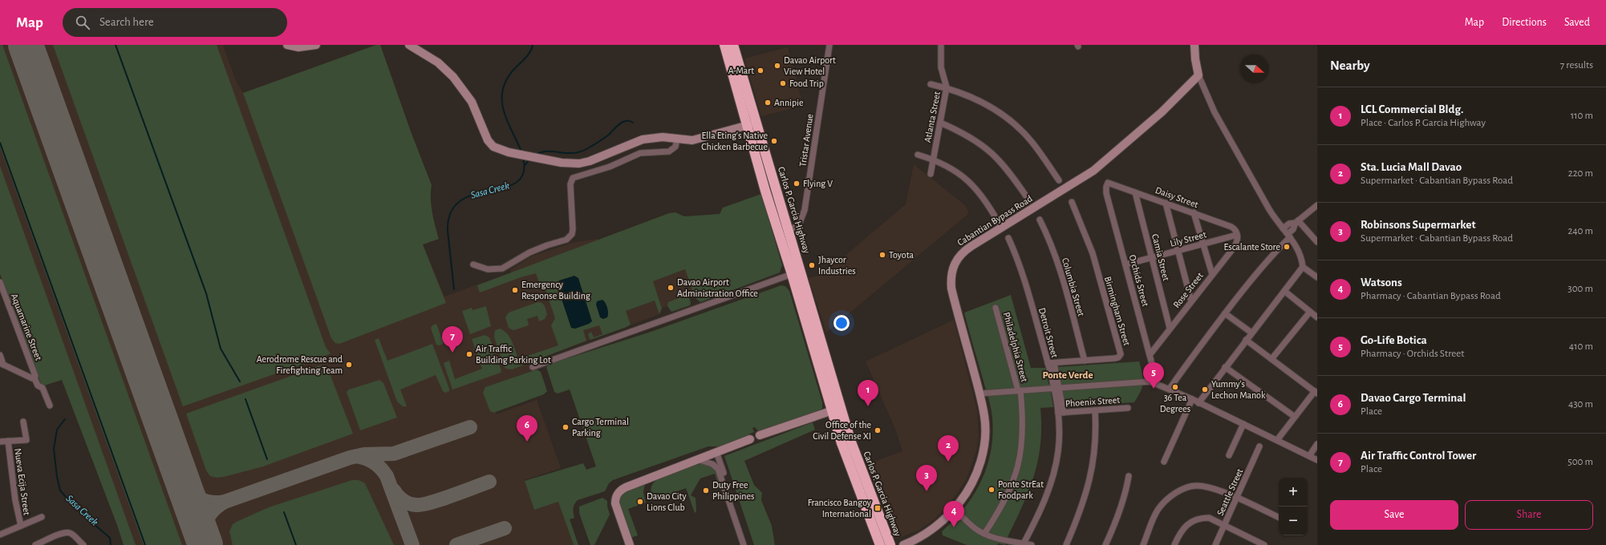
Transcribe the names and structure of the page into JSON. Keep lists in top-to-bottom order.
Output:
{
  "streets": {
    "highway": ["Carlos P. Garcia Highway"],
    "main road": ["Cabantian Bypass Road"],
    "street": [
      "Atlanta Street",
      "Tristar Avenue",
      "Daisy Street",
      "Lily Street",
      "Camia Street",
      "Orchids Street",
      "Columbia Street",
      "Rose Street",
      "Birmingham Street",
      "Aquamarine Street",
      "Detroit Street",
      "Philadelphia Street",
      "Phoenix Street",
      "Nueva Ecija Street",
      "Seattle Street"
    ]
  },
  "crossings": [
    ["Tristar Avenue", "Carlos P. Garcia Highway"],
    ["Daisy Street", "Lily Street"],
    ["Daisy Street", "Camia Street"],
    ["Daisy Street", "Orchids Street"],
    ["Daisy Street", "Rose Street"],
    ["Lily Street", "Camia Street"],
    ["Lily Street", "Orchids Street"],
    ["Lily Street", "Rose Street"],
    ["Camia Street", "Rose Street"],
    ["Orchids Street", "Rose Street"],
    ["Columbia Street", "Birmingham Street"],
    ["Birmingham Street", "Detroit Street"],
    ["Detroit Street", "Phoenix Street"]
  ],
  "districts": ["Ponte Verde"],
  "water": ["Sasa Creek"],
  "places": {
    "other": [
      "Davao Airport View Hotel",
      "A-Mart",
      "Food Trip",
      "Annipie",
      "Ella Eting's Native Chicken Barbecue",
      "Flying V",
      "Escalante Store",
      "Toyota",
      "Jhaycor Industries",
      "Davao Airport Administration Office",
      "Emergency Response Building",
      "Air Traffic Building Parking Lot",
      "Aerodrome Rescue and Firefighting Team",
      "36 Tea Degrees",
      "Yummy's Lechon Manok",
      "Cargo Terminal Parking",
      "Office of the Civil Defense XI",
      "Ponte StrEat Foodpark",
      "Duty Free Philippines",
      "Davao City Lions Club"
    ],
    "transit": ["Francisco Bangoy International"]
  },
  "north": "right",
  "page": {
    "header": "Map",
    "search": "Search here",
    "nav": ["Map", "Directions", "Saved"],
    "heading": ["Nearby", "7 results"],
    "list": [
      {
        "mark": "1",
        "name": "LCL Commercial Bldg.",
        "note": "Place · Carlos P. Garcia Highway",
        "value": "110 m"
      },
      {
        "mark": "2",
        "name": "Sta. Lucia Mall Davao",
        "note": "Supermarket · Cabantian Bypass Road",
        "value": "220 m"
      },
      {
        "mark": "3",
        "name": "Robinsons Supermarket",
        "note": "Supermarket · Cabantian Bypass Road",
        "value": "240 m"
      },
      {
        "mark": "4",
        "name": "Watsons",
        "note": "Pharmacy · Cabantian Bypass Road",
        "value": "300 m"
      },
      {
        "mark": "5",
        "name": "Go-Life Botica",
        "note": "Pharmacy · Orchids Street",
        "value": "410 m"
      },
      {
        "mark": "6",
        "name": "Davao Cargo Terminal",
        "note": "Place",
        "value": "430 m"
      },
      {
        "mark": "7",
        "name": "Air Traffic Control Tower",
        "note": "Place",
        "value": "500 m"
      }
    ],
    "pins": [
      "7",
      "5",
      "1",
      "6",
      "2",
      "3",
      "4"
    ],
    "map_buttons": ["+", "−"],
    "buttons": ["Save", "Share"]
  }
}
